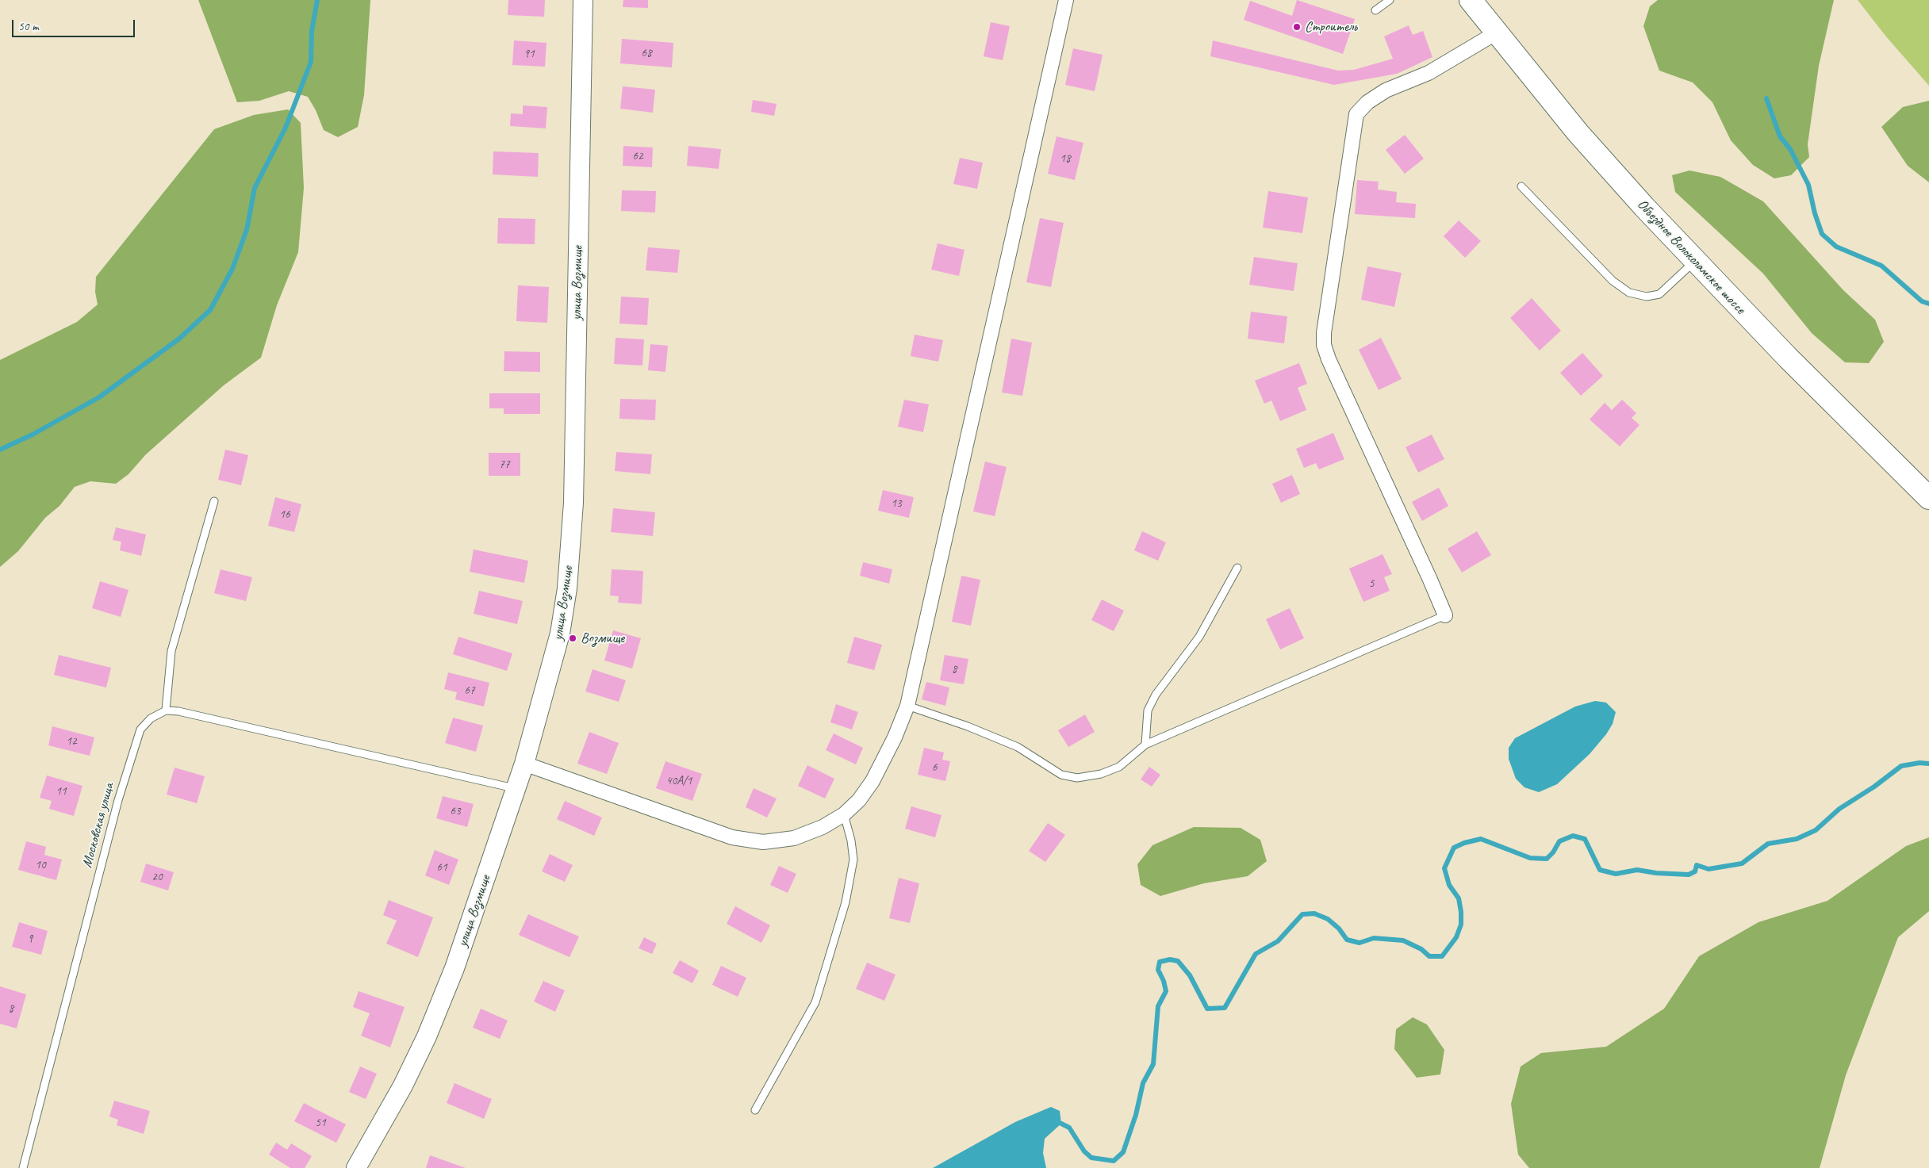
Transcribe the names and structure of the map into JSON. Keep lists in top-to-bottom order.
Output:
{
  "streets": {
    "main road": ["Объездное Волоколамское шоссе", "улица Возмище"],
    "lane": ["Московская улица"]
  },
  "places": ["Строитель", "Возмище"],
  "house_numbers": [
    "68",
    "91",
    "62",
    "18",
    "77",
    "13",
    "16",
    "5",
    "8",
    "67",
    "12",
    "6",
    "40А/1",
    "11",
    "63",
    "10",
    "61",
    "20",
    "9",
    "8",
    "51"
  ],
  "scale_bar": "50 m"
}
